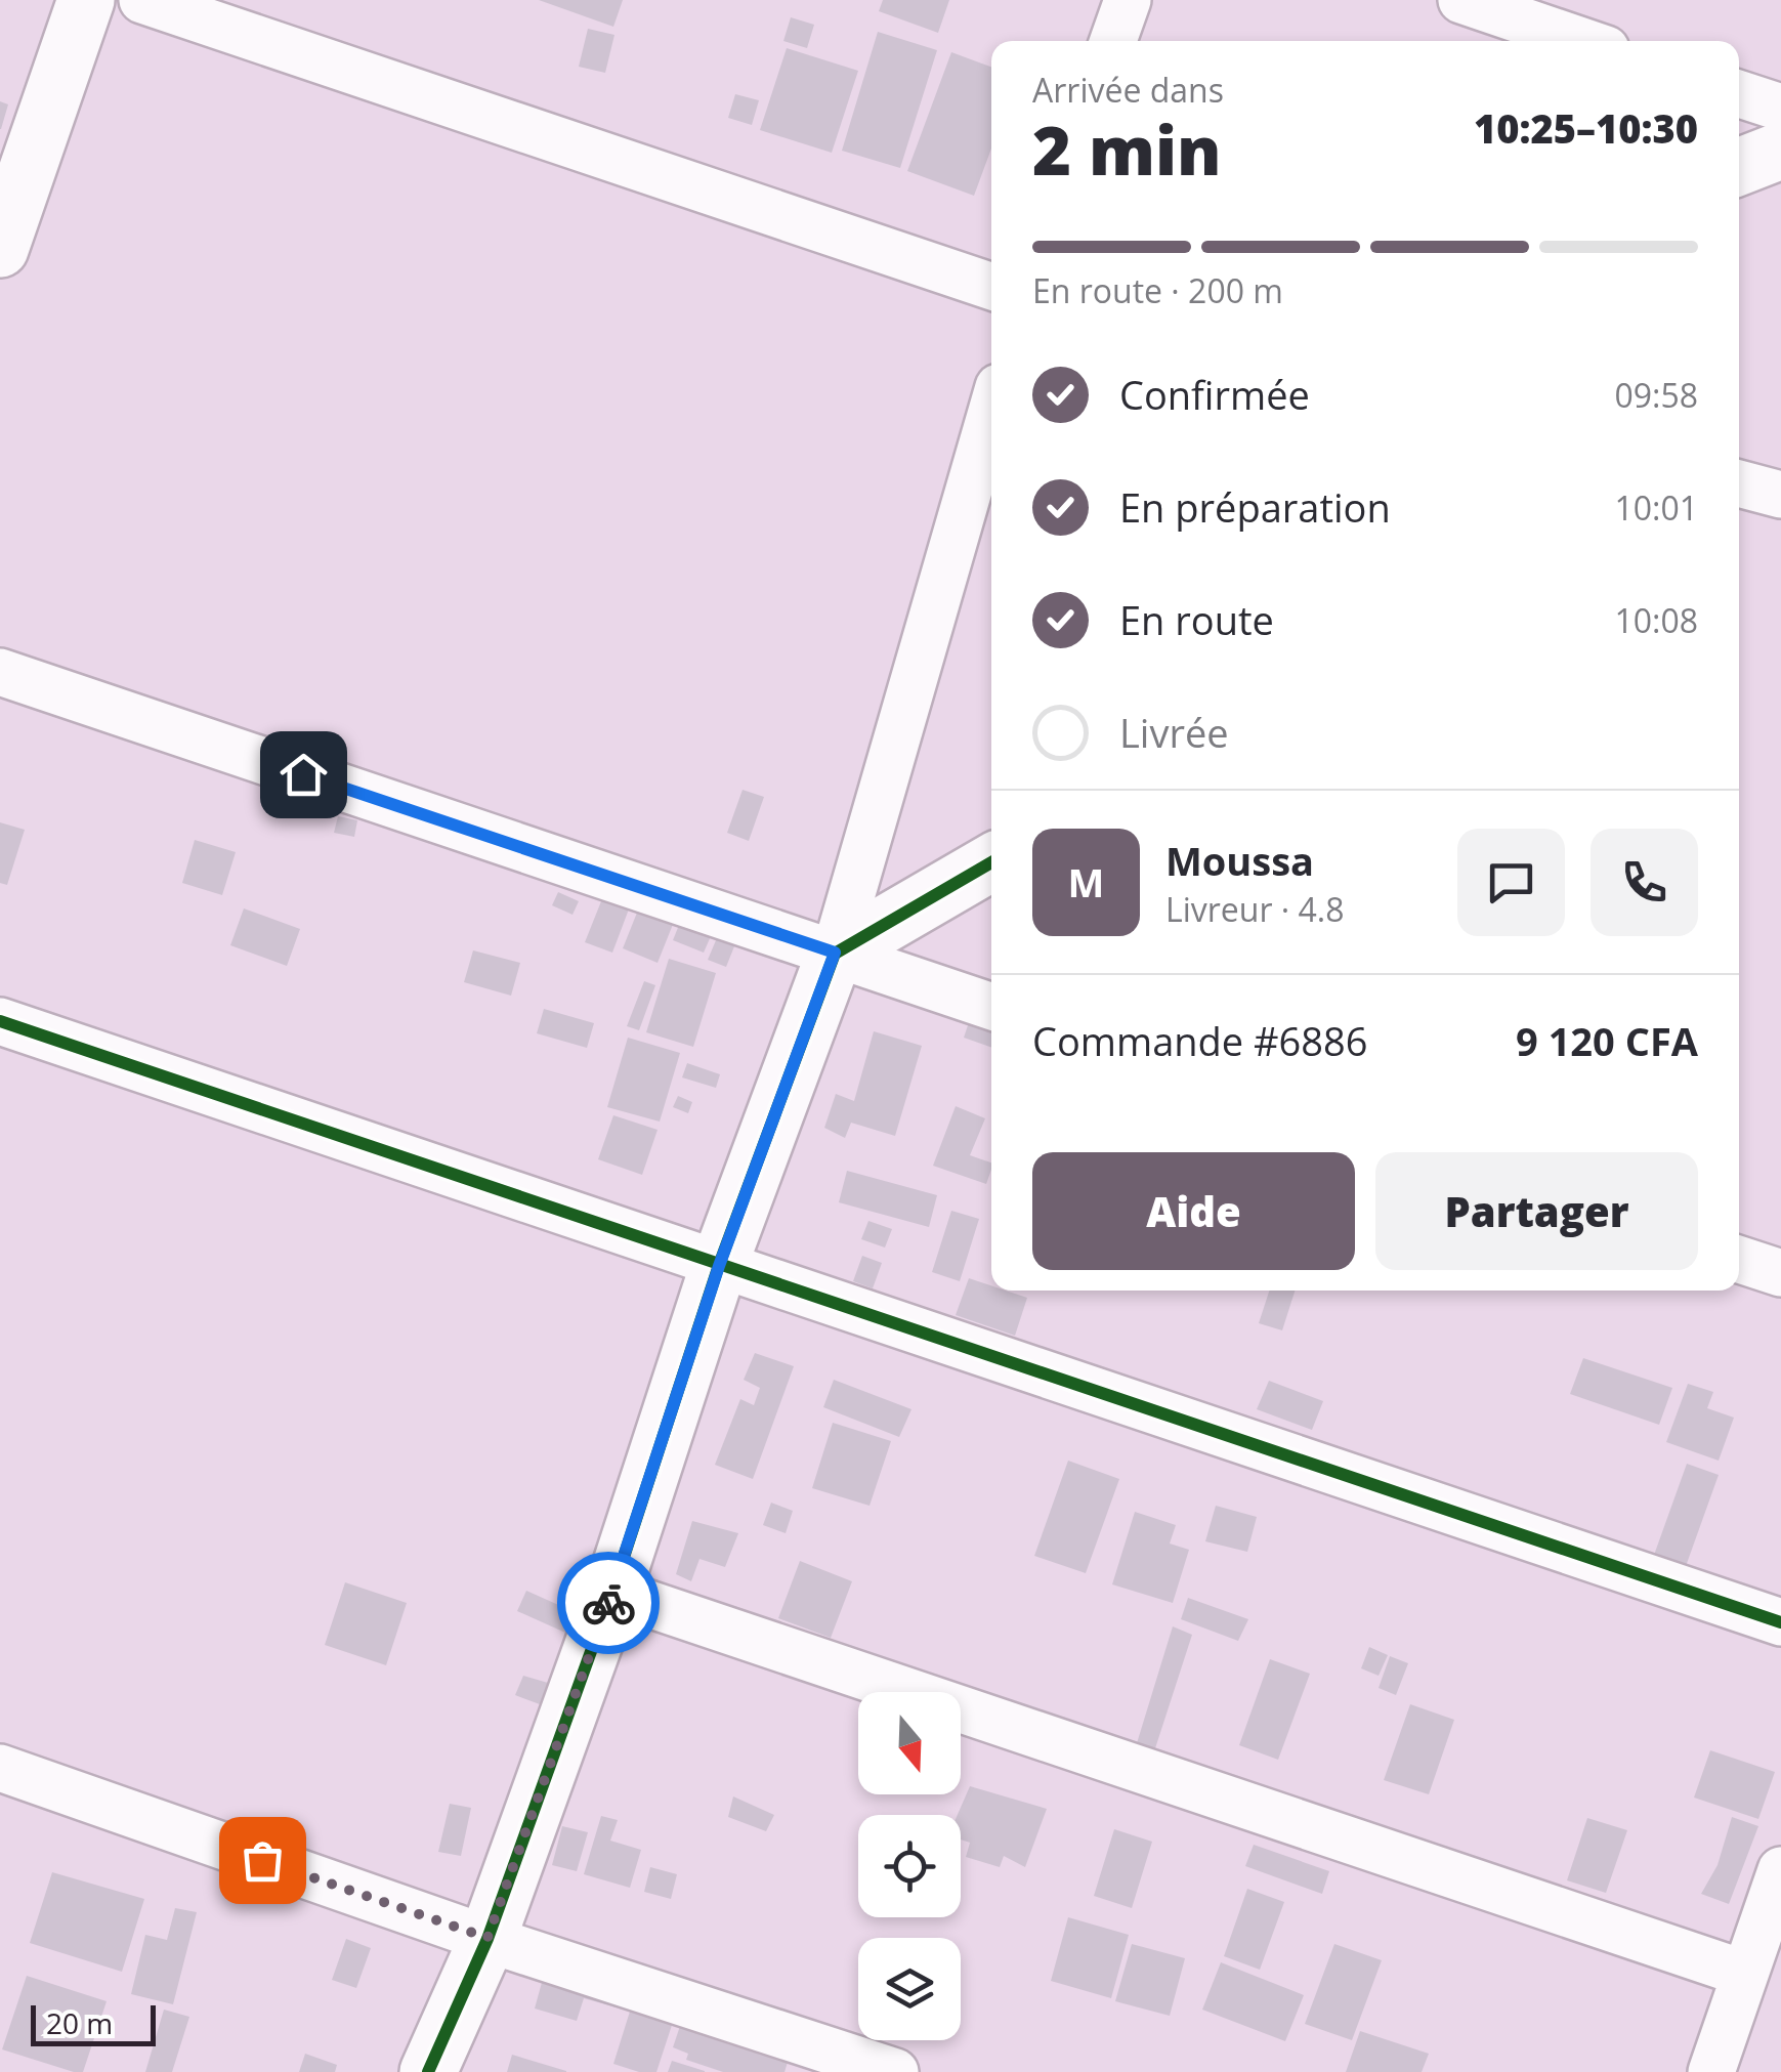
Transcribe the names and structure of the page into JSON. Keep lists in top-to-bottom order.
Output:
{
  "scale_bar": "20 m",
  "north": "bottom",
  "page": {
    "heading": ["2 min", "Arrivée dans", "10:25–10:30"],
    "panel": [
      "Moussa",
      "Livreur · 4.8",
      "Commande #6886",
      "9 120 CFA"
    ],
    "bar": "En route · 200 m",
    "list": [
      ["Confirmée", "09:58"],
      ["En préparation", "10:01"],
      ["En route", "10:08"],
      "Livrée"
    ],
    "round": "M",
    "buttons": ["Aide", "Partager"],
    "scale": "20 m"
  }
}
